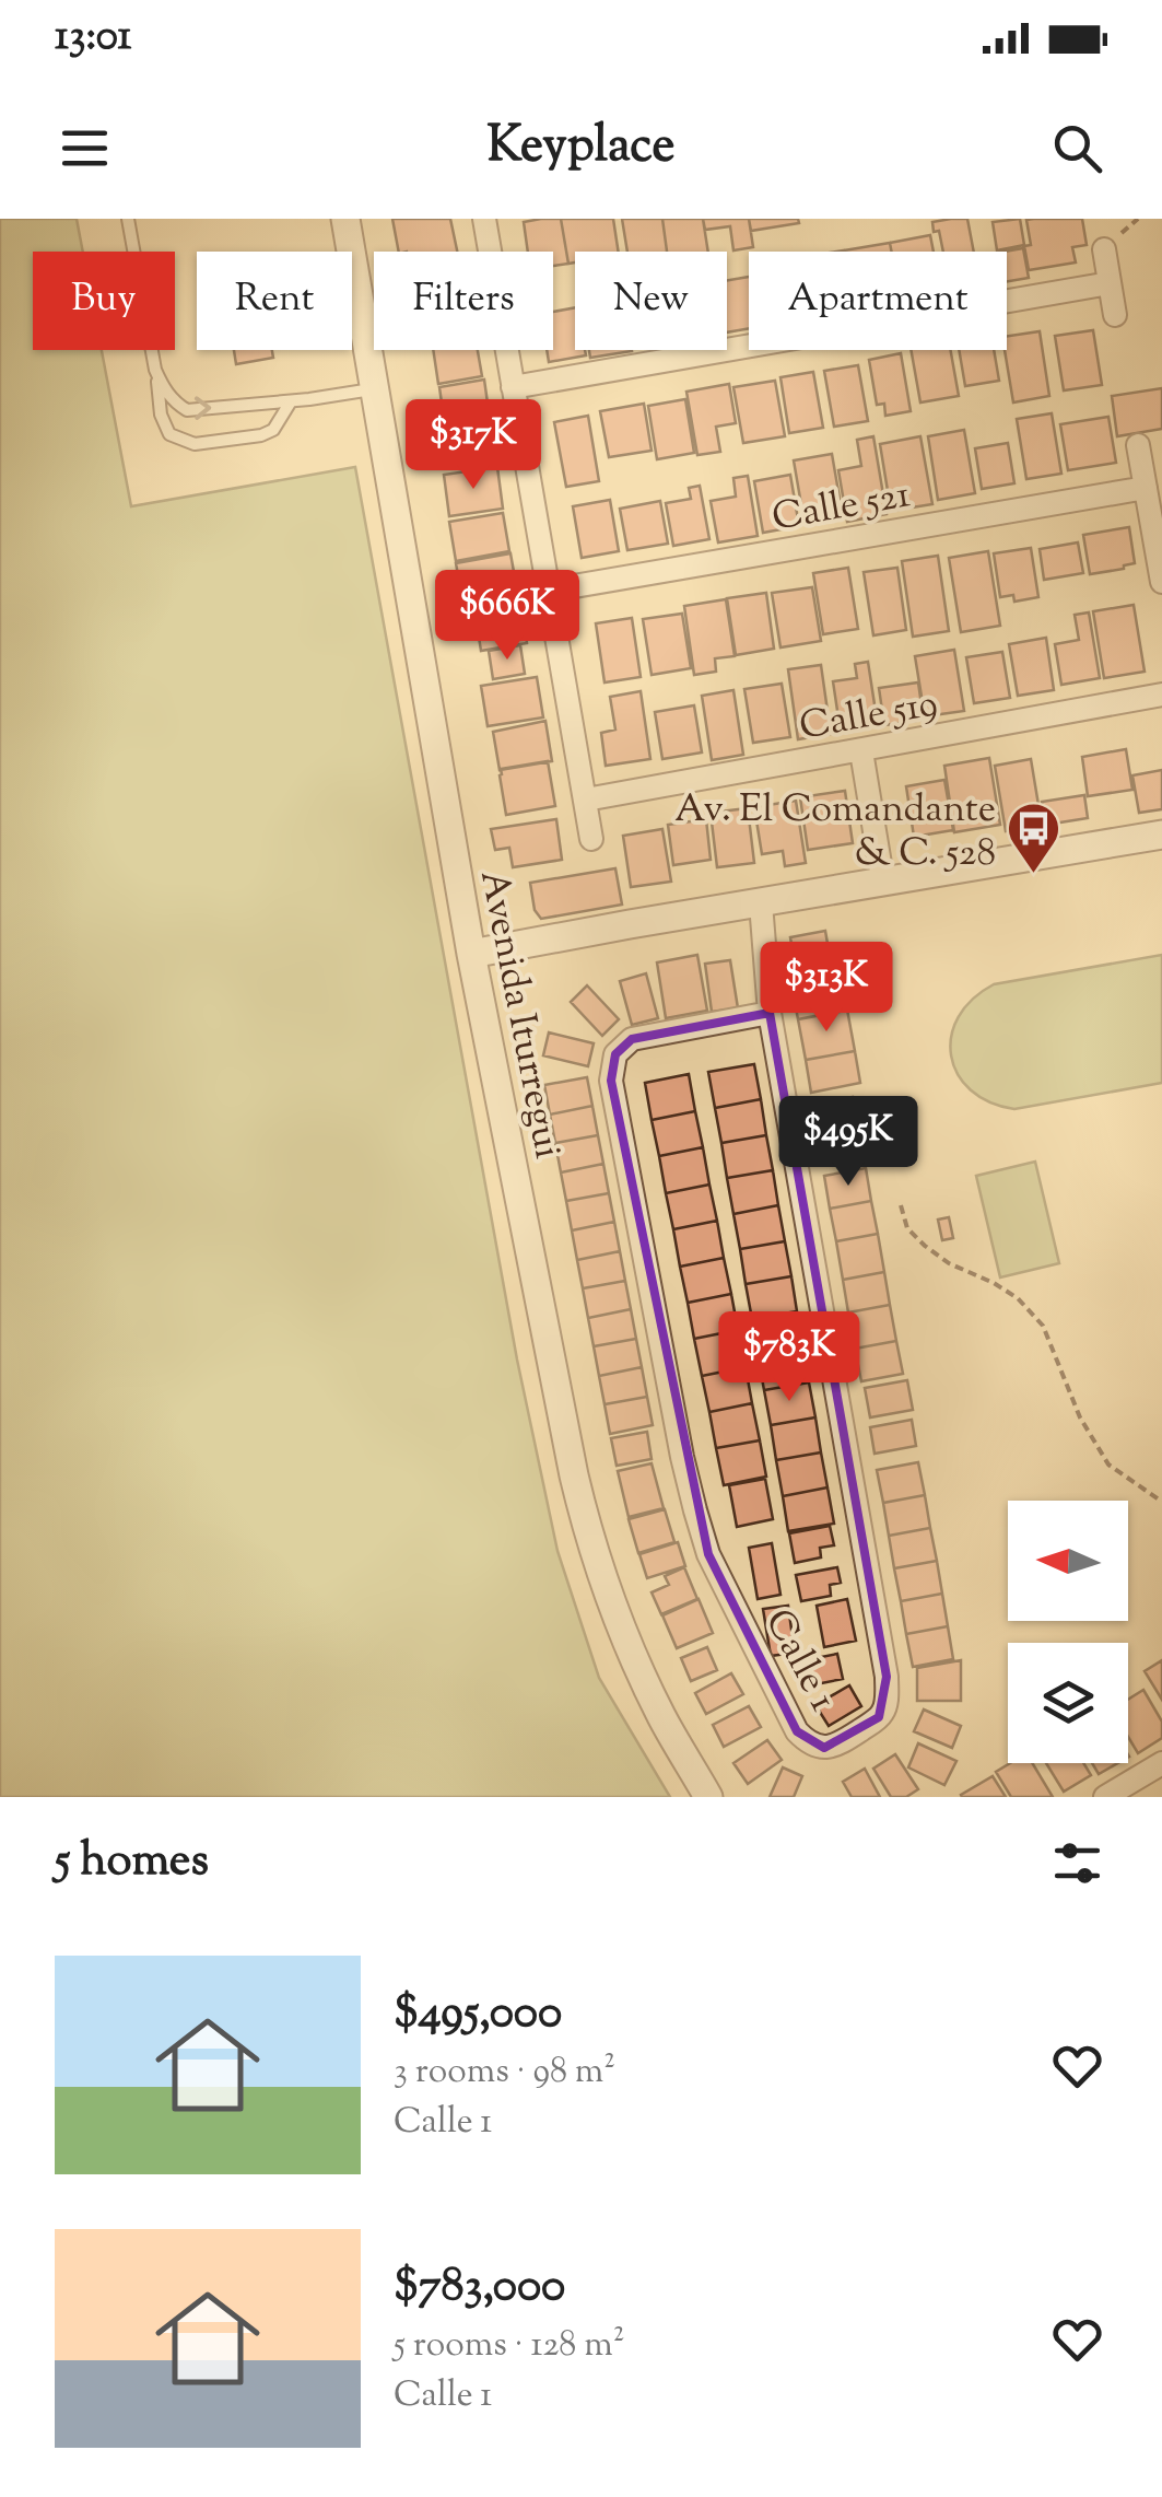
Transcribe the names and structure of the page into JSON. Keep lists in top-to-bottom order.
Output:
{
  "streets": {
    "street": [
      "Calle 521",
      "Calle 519",
      "Avenida Iturregui",
      "Calle 1"
    ]
  },
  "places": {
    "bus stop": ["Av. El Comandante & C. 528"]
  },
  "north": "left",
  "page": {
    "status": "13:01",
    "header": "Keyplace",
    "chip": [
      "Buy",
      "Rent",
      "Filters",
      "New",
      "Apartment"
    ],
    "price": [
      "$317K",
      "$666K",
      "$313K",
      "$495K",
      "$783K"
    ],
    "heading": "5 homes",
    "list": [
      {
        "name": "$495,000",
        "note": "3 rooms · 98 m² · Calle 1"
      },
      {
        "name": "$783,000",
        "note": "5 rooms · 128 m² · Calle 1"
      }
    ]
  }
}
